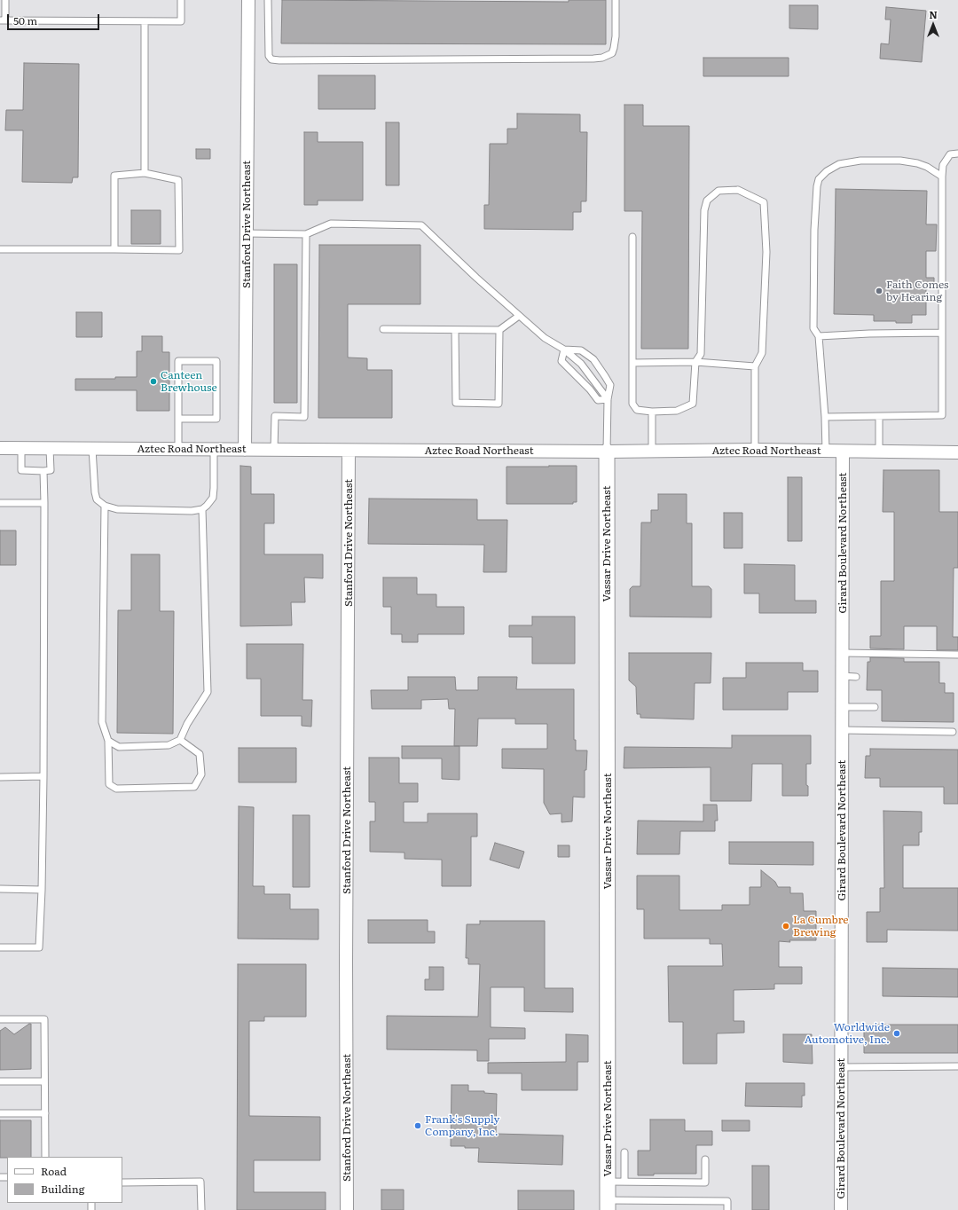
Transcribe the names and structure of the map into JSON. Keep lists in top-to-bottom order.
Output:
{
  "streets": {
    "street": [
      "Stanford Drive Northeast",
      "Aztec Road Northeast",
      "Girard Boulevard Northeast",
      "Vassar Drive Northeast"
    ]
  },
  "crossings": [
    ["Stanford Drive Northeast", "Aztec Road Northeast"],
    ["Aztec Road Northeast", "Girard Boulevard Northeast"],
    ["Aztec Road Northeast", "Vassar Drive Northeast"]
  ],
  "places": [
    "Faith Comes by Hearing",
    "Canteen Brewhouse",
    "La Cumbre Brewing",
    "Worldwide Automotive, Inc.",
    "Frank's Supply Company, Inc."
  ],
  "legend": ["Road", "Building"],
  "scale_bar": "50 m",
  "north": "top"
}
